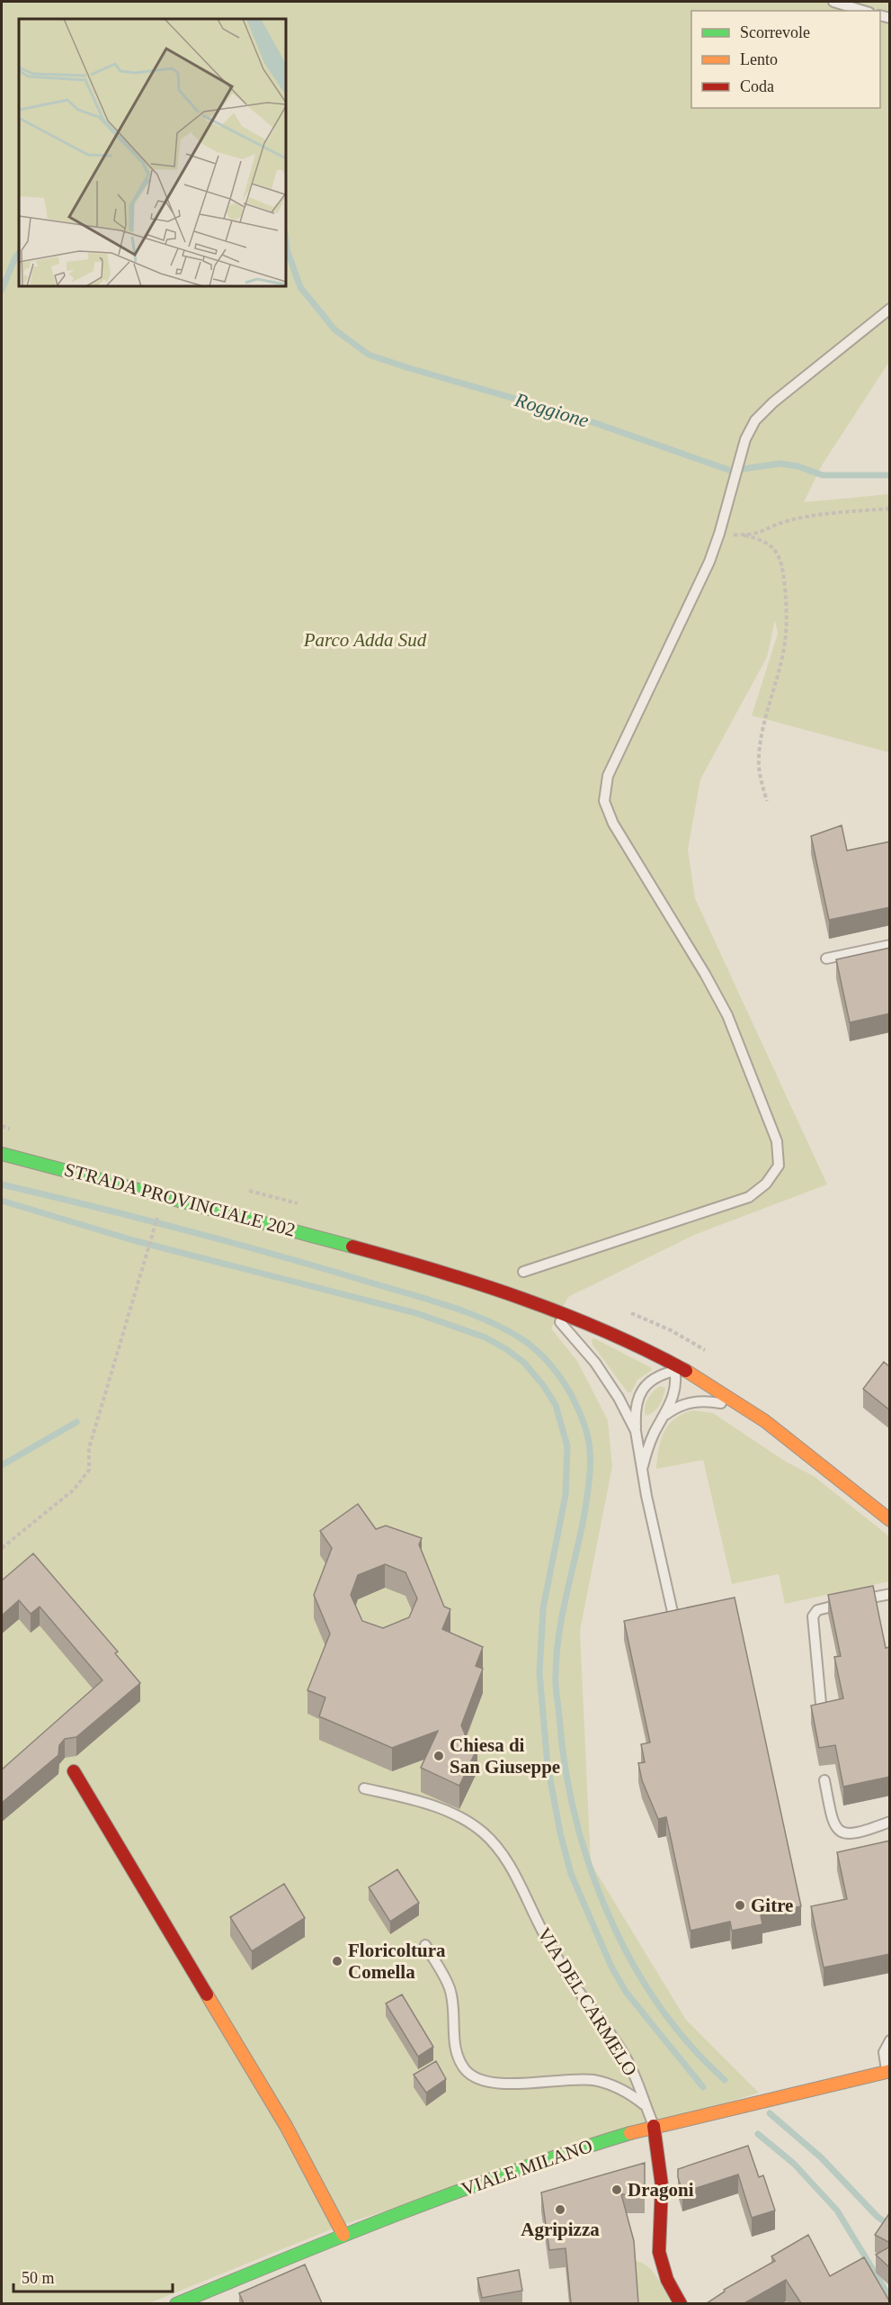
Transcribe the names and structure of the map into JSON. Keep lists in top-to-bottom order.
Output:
{
  "streets": {
    "street": ["STRADA PROVINCIALE 202", "VIALE MILANO"],
    "lane": ["VIA DEL CARMELO"]
  },
  "crossings": [
    ["VIA DEL CARMELO", "VIALE MILANO"]
  ],
  "water": ["Roggione"],
  "parks": ["Parco Adda Sud"],
  "places": [
    "Chiesa di San Giuseppe",
    "Gitre",
    "Floricoltura Comella",
    "Dragoni",
    "Agripizza"
  ],
  "legend": ["Scorrevole", "Lento", "Coda"],
  "scale_bar": "50 m"
}
